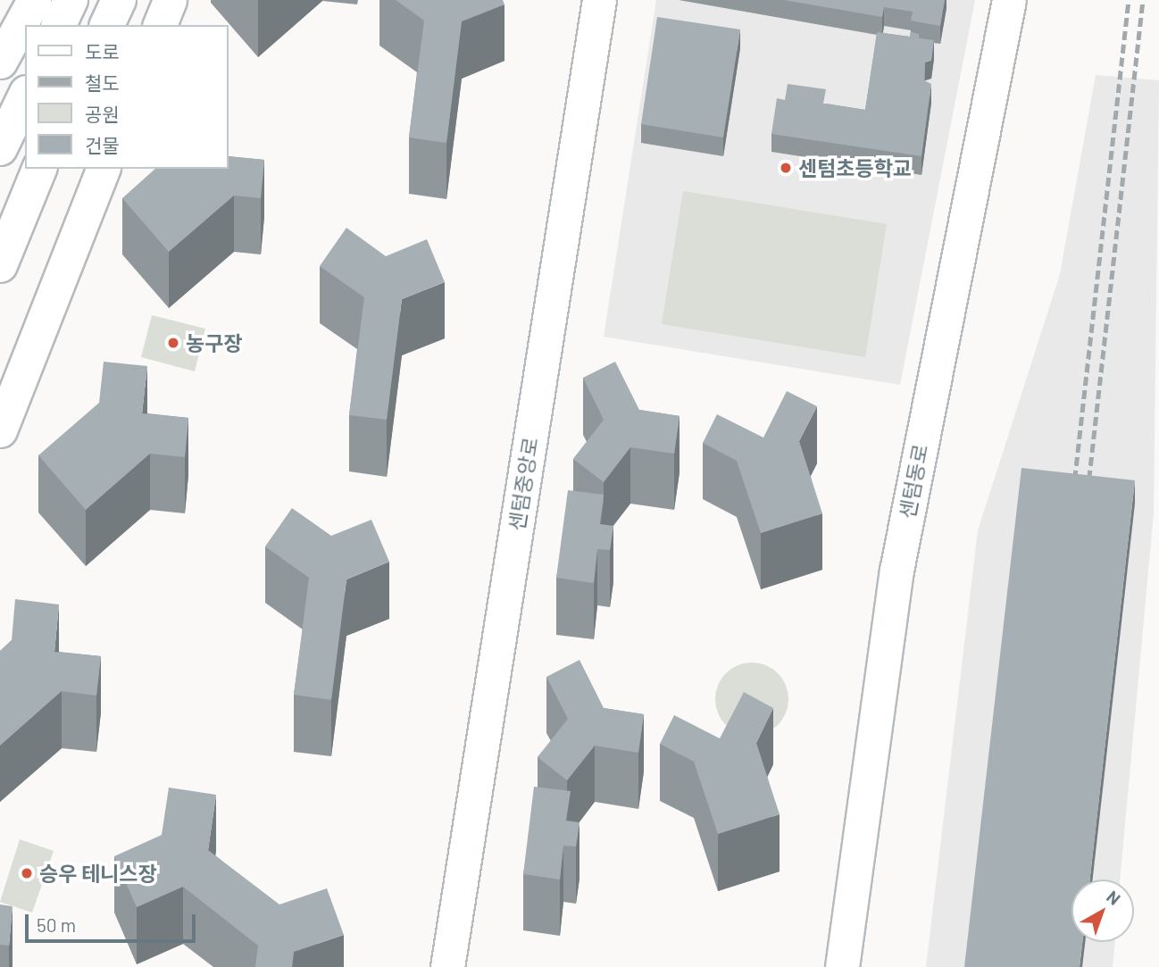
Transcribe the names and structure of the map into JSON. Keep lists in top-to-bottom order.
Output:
{
  "streets": {
    "main road": ["센텀동로", "센텀중앙로"]
  },
  "places": ["센텀초등학교", "농구장", "승우 테니스장"],
  "legend": [
    "도로",
    "철도",
    "공원",
    "건물"
  ],
  "scale_bar": "50 m",
  "north": "top right"
}
